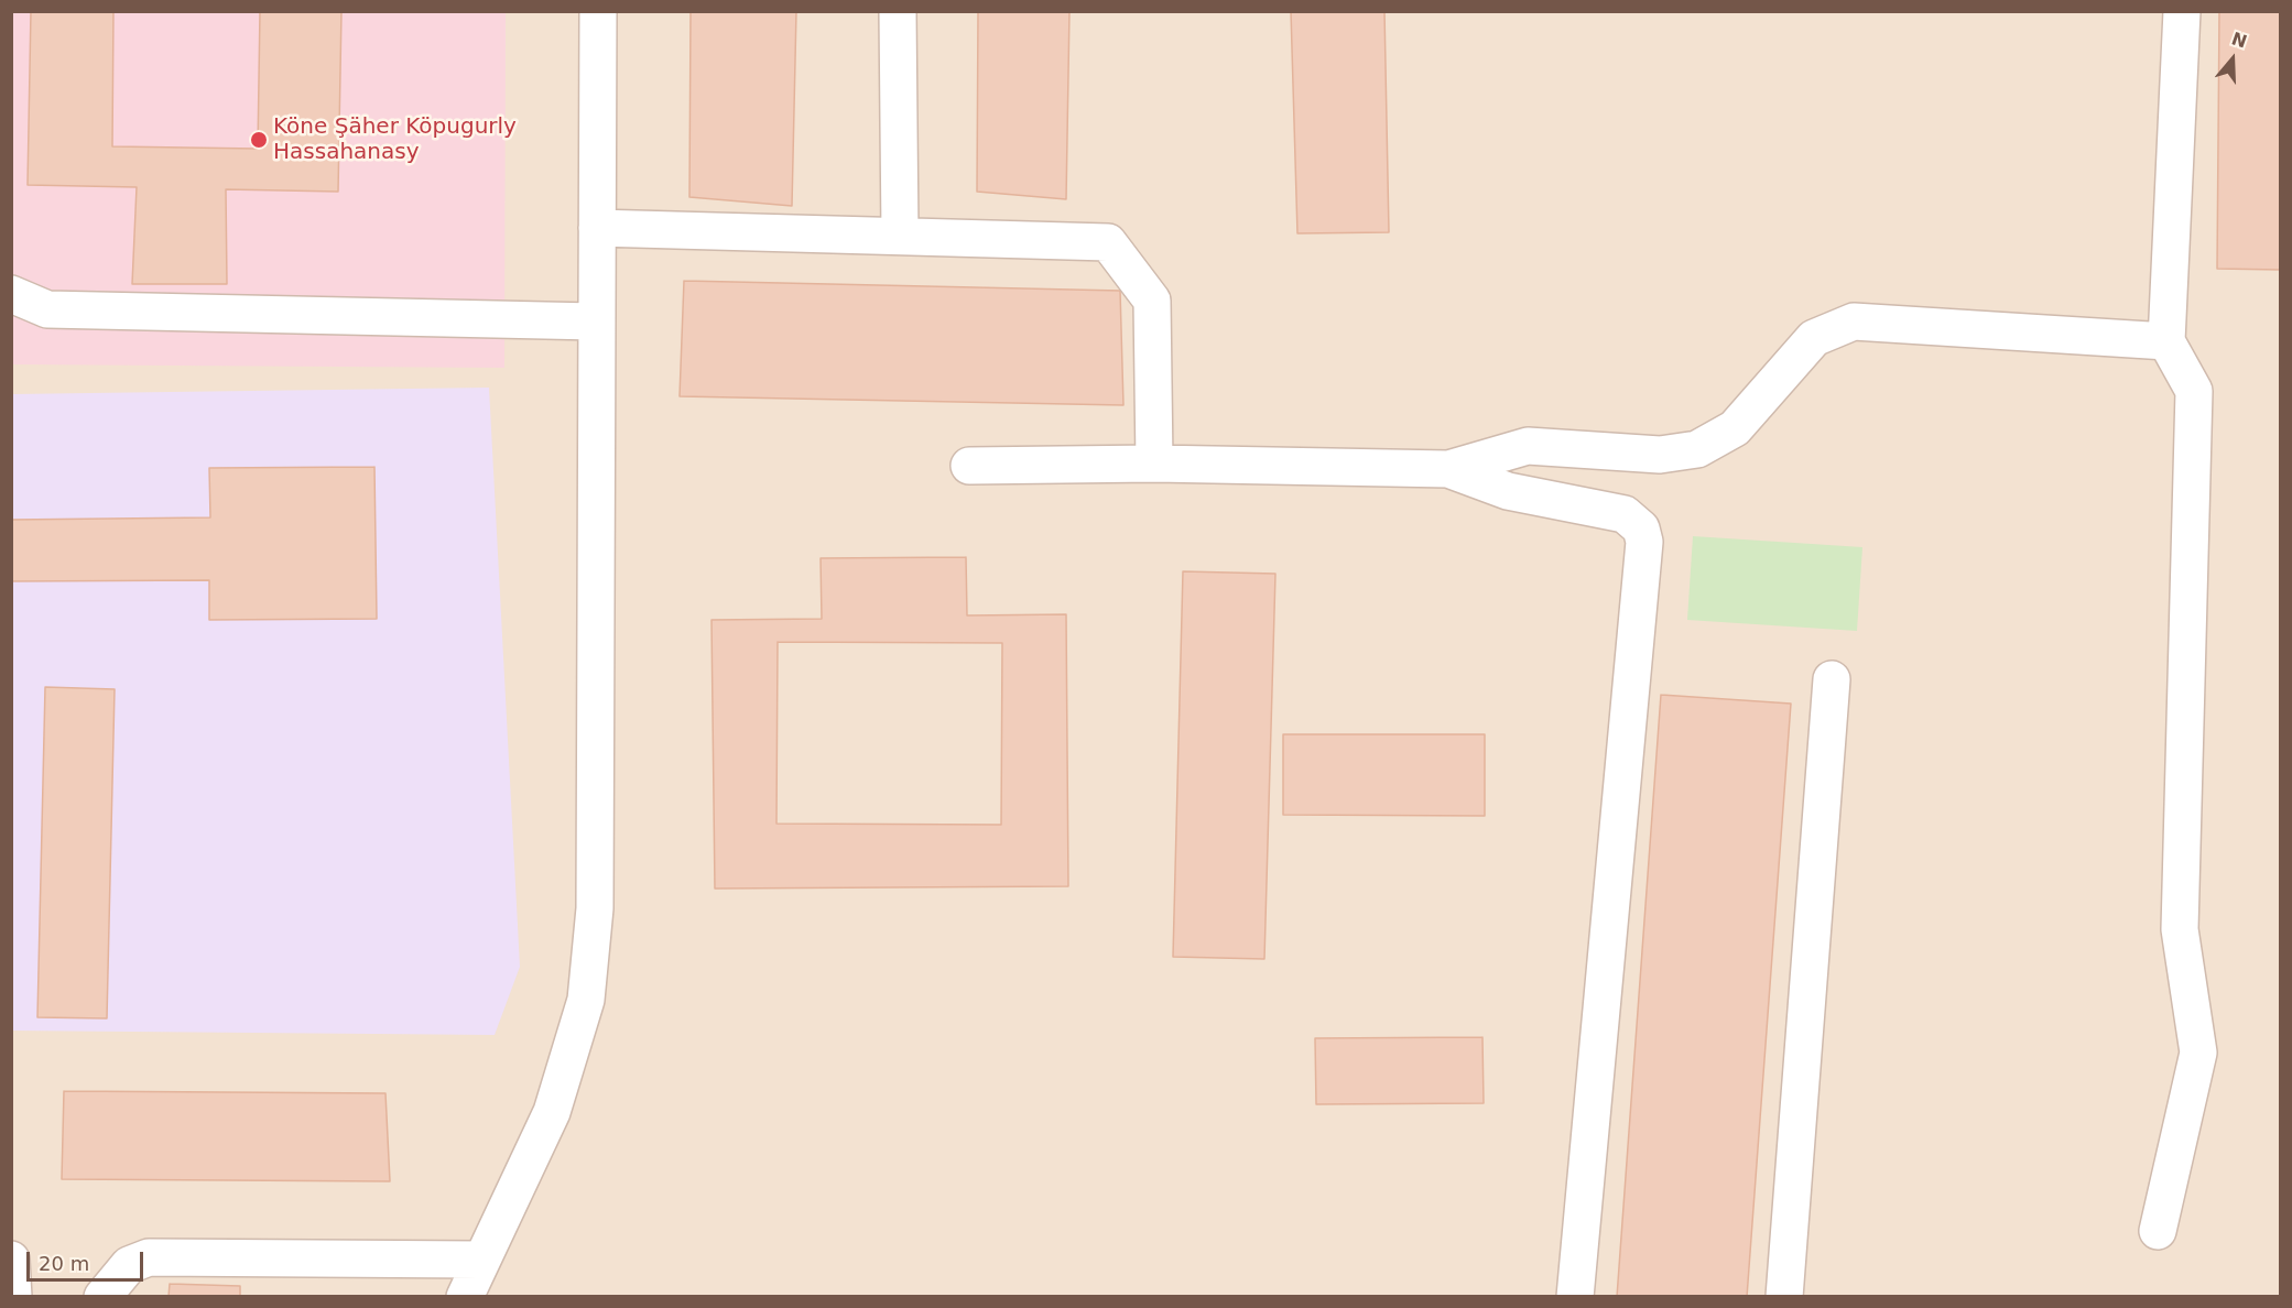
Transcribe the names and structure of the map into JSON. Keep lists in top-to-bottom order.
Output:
{
  "places": ["Köne Şäher Köpugurly Hassahanasy"],
  "scale_bar": "20 m",
  "north": "top"
}
